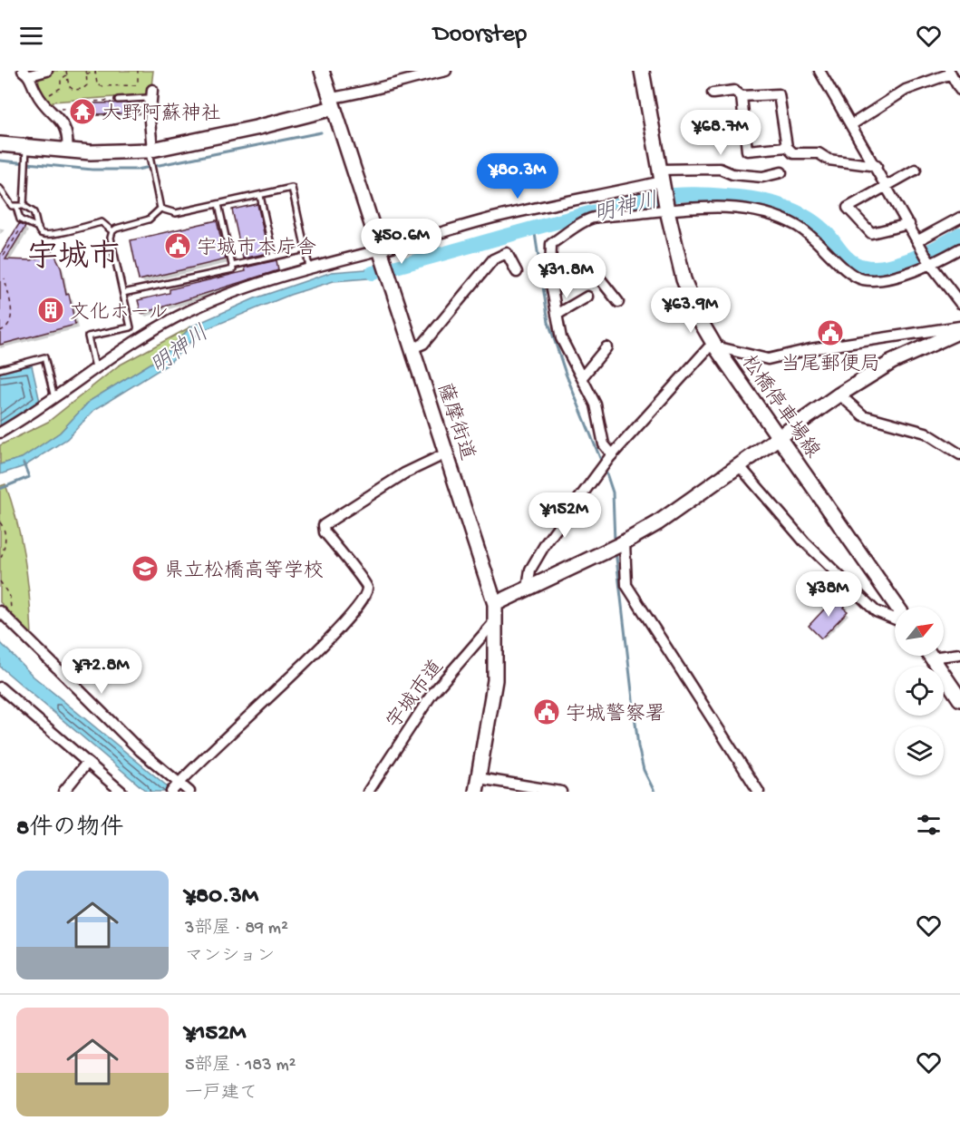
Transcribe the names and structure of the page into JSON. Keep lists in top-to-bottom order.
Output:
{
  "streets": {
    "street": ["松橋停車場線", "薩摩街道", "宇城市道"]
  },
  "crossings": [
    ["薩摩街道", "宇城市道"]
  ],
  "districts": ["宇城市"],
  "water": ["明神川"],
  "places": {
    "temple": ["大野阿蘇神社"],
    "public building": ["宇城市本庁舎", "当尾郵便局", "宇城警察署"],
    "building": ["文化ホール"],
    "school or university": ["県立松橋高等学校"]
  },
  "north": "top right",
  "page": {
    "header": "Doorstep",
    "price": [
      "¥68.7M",
      "¥80.3M",
      "¥50.6M",
      "¥31.8M",
      "¥63.9M",
      "¥152M",
      "¥38M",
      "¥72.8M"
    ],
    "heading": "8件の物件",
    "list": [
      {
        "name": "¥80.3M",
        "note": "3部屋 · 89 m² · マンション"
      },
      {
        "name": "¥152M",
        "note": "5部屋 · 183 m² · 一戸建て"
      }
    ]
  }
}
